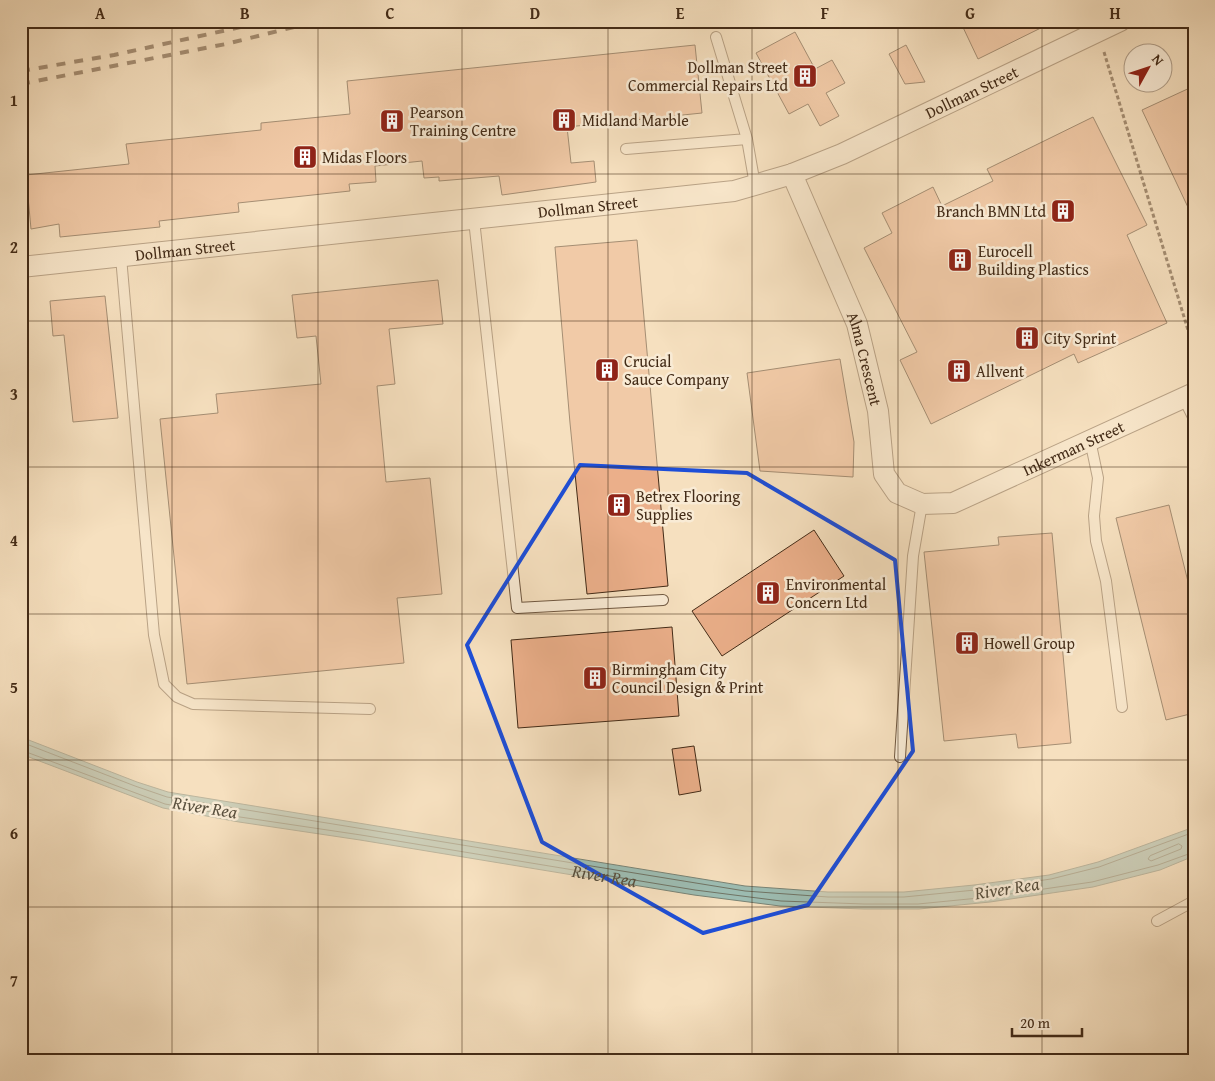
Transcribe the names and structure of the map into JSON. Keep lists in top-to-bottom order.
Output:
{
  "streets": {
    "street": ["Dollman Street", "Alma Crescent", "Inkerman Street"]
  },
  "crossings": [
    ["Dollman Street", "Alma Crescent"],
    ["Alma Crescent", "Inkerman Street"]
  ],
  "water": ["River Rea"],
  "places": {
    "building": [
      "Dollman Street Commercial Repairs Ltd",
      "Midland Marble",
      "Pearson Training Centre",
      "Midas Floors",
      "Branch BMN Ltd",
      "Eurocell Building Plastics",
      "City Sprint",
      "Crucial Sauce Company",
      "Allvent",
      "Betrex Flooring Supplies",
      "Environmental Concern Ltd",
      "Howell Group",
      "Birmingham City Council Design & Print"
    ]
  },
  "scale_bar": "20 m",
  "north": "top right",
  "grid": {
    "columns": [
      "A",
      "B",
      "C",
      "D",
      "E",
      "F",
      "G",
      "H"
    ],
    "rows": [
      "1",
      "2",
      "3",
      "4",
      "5",
      "6",
      "7"
    ]
  }
}
